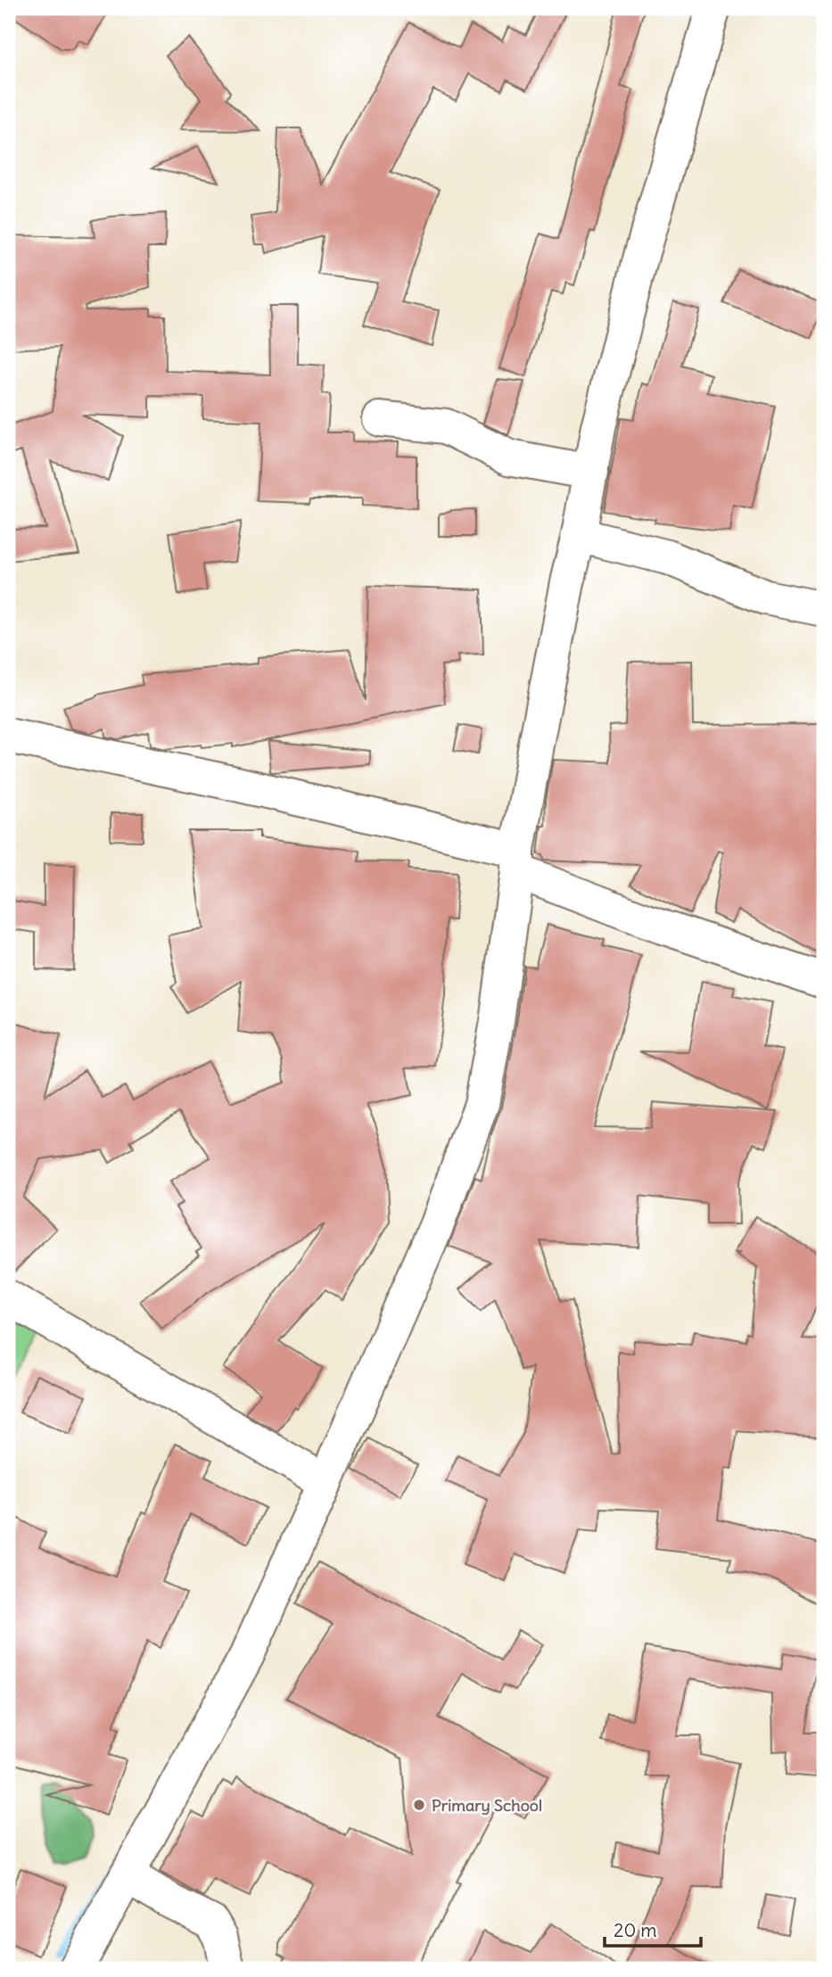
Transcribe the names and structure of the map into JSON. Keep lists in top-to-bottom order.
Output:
{
  "places": ["Primary School"],
  "scale_bar": "20 m"
}
